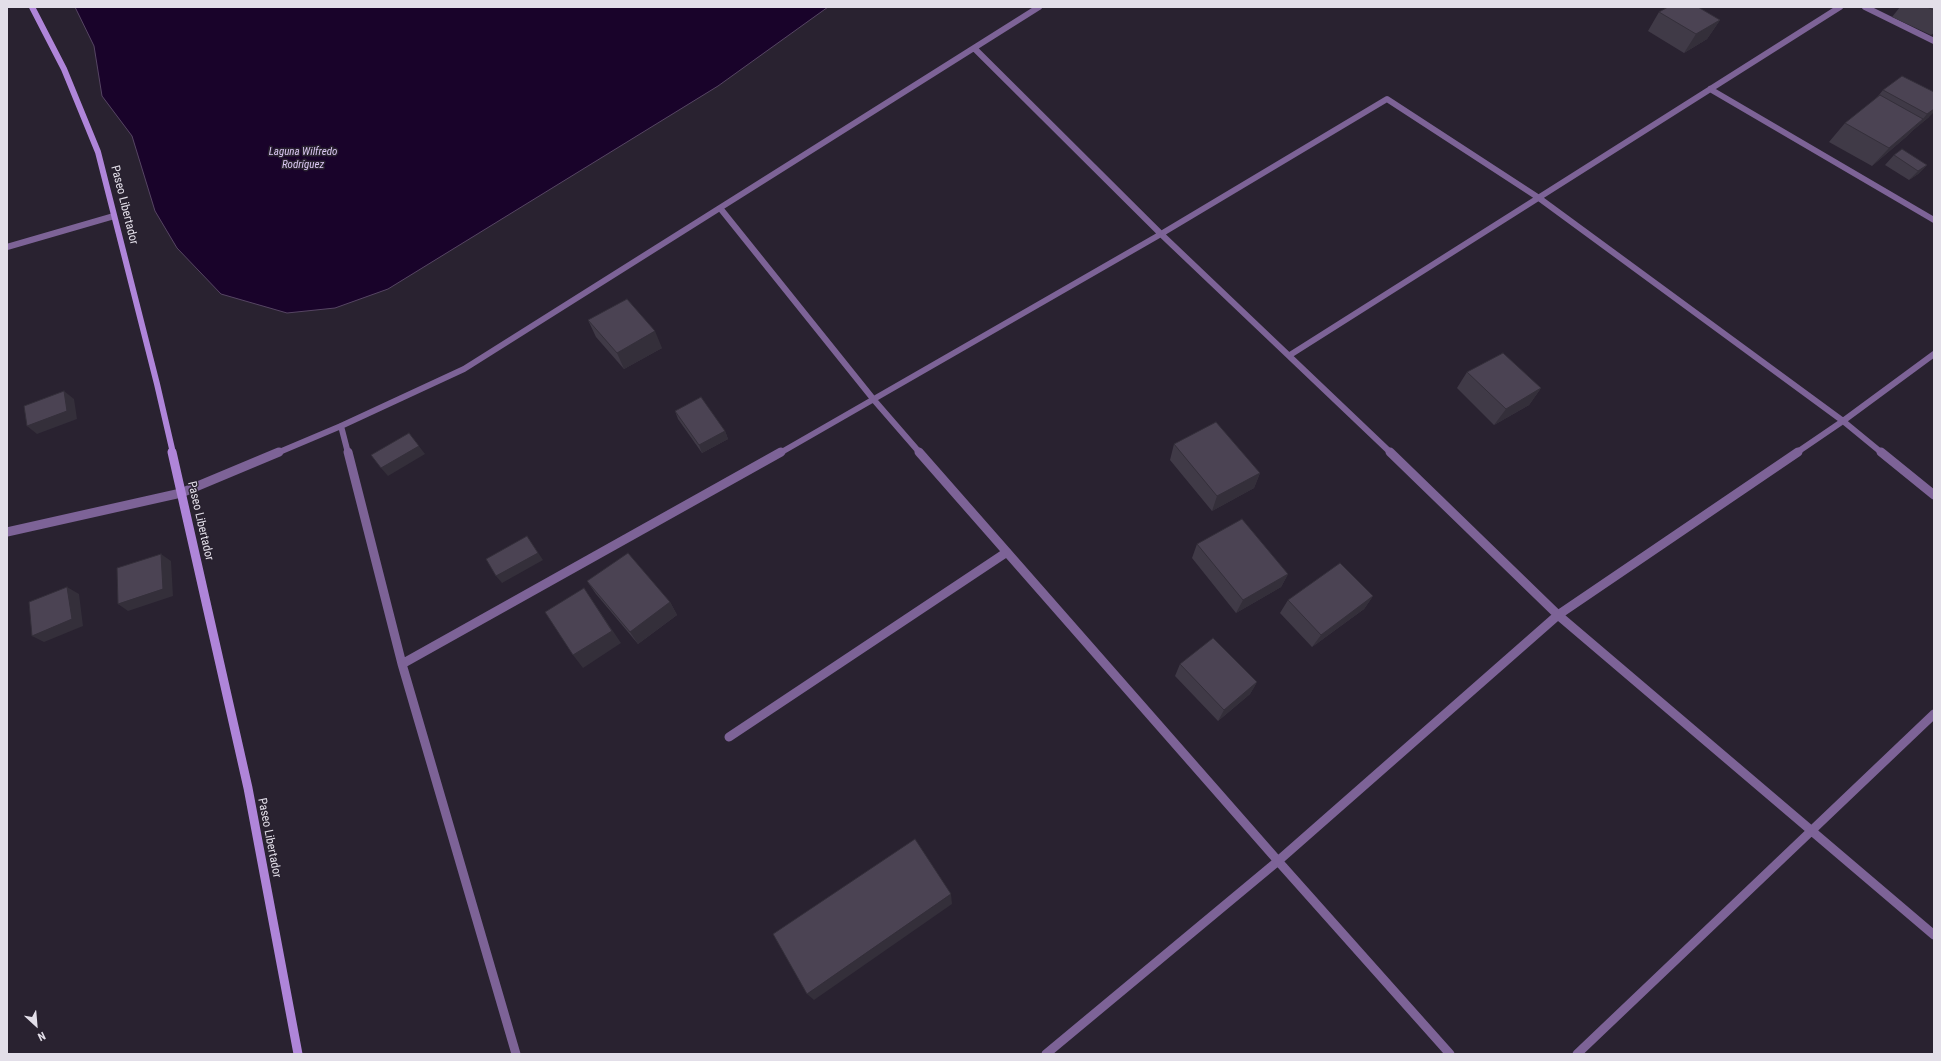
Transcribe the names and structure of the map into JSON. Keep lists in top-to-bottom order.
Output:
{
  "streets": {
    "main road": ["Paseo Libertador"]
  },
  "water": ["Laguna Wilfredo Rodríguez"],
  "north": "bottom right"
}
